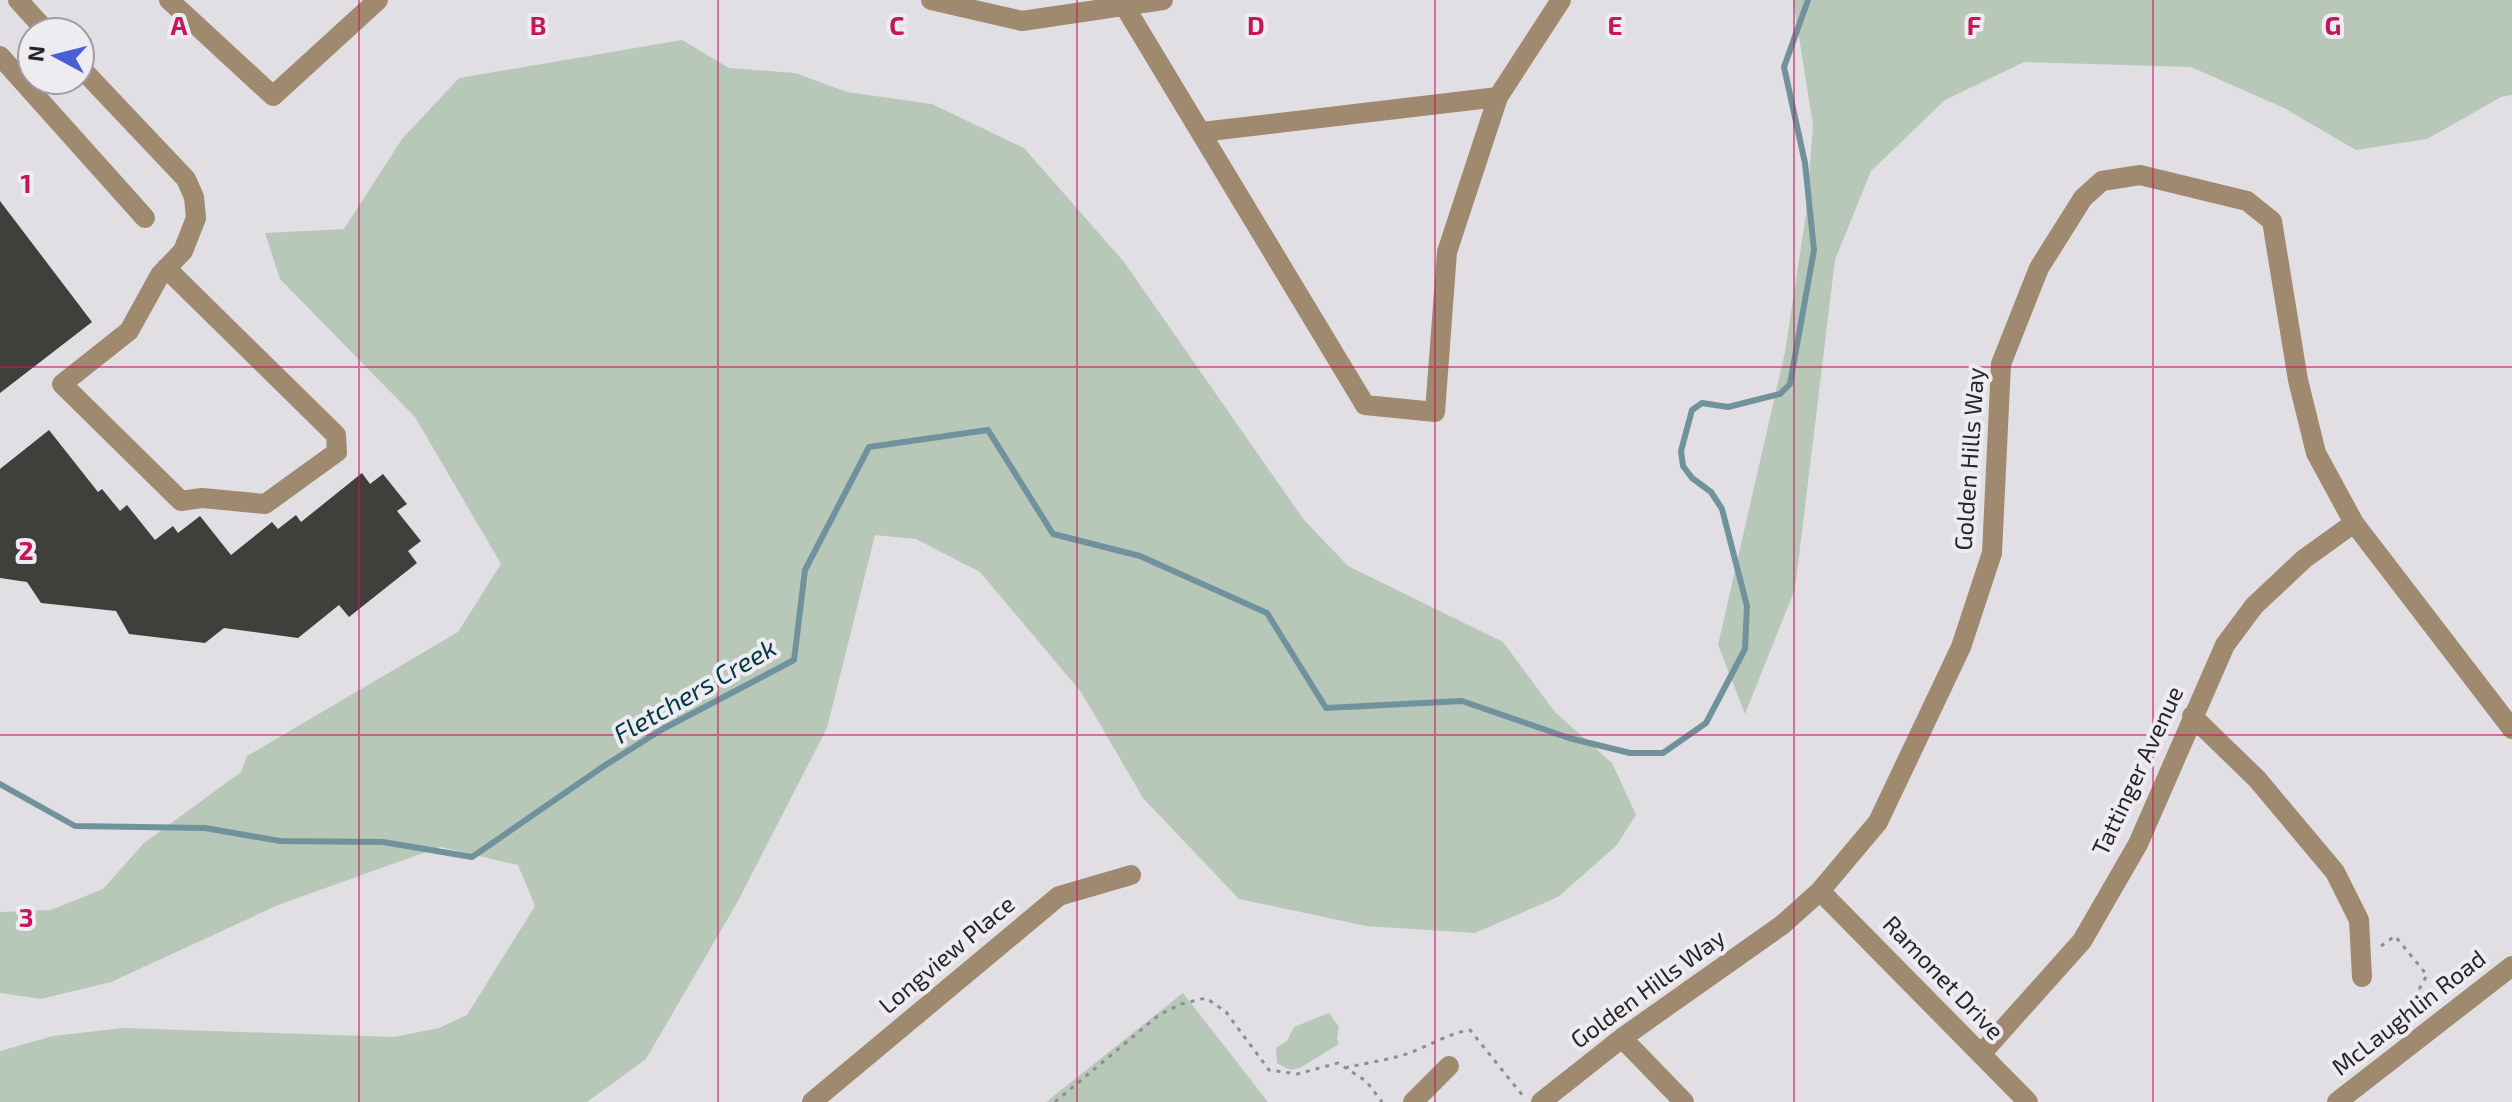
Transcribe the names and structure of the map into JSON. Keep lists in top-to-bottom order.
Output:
{
  "streets": {
    "street": [
      "Golden Hills Way",
      "Tattinger Avenue",
      "Longview Place",
      "Ramonet Drive",
      "McLaughlin Road"
    ]
  },
  "crossings": [
    ["Golden Hills Way", "Tattinger Avenue"],
    ["Golden Hills Way", "Ramonet Drive"],
    ["Tattinger Avenue", "Ramonet Drive"]
  ],
  "water": ["Fletchers Creek"],
  "north": "left",
  "grid": {
    "columns": [
      "A",
      "B",
      "C",
      "D",
      "E",
      "F",
      "G"
    ],
    "rows": ["1", "2", "3"]
  }
}
